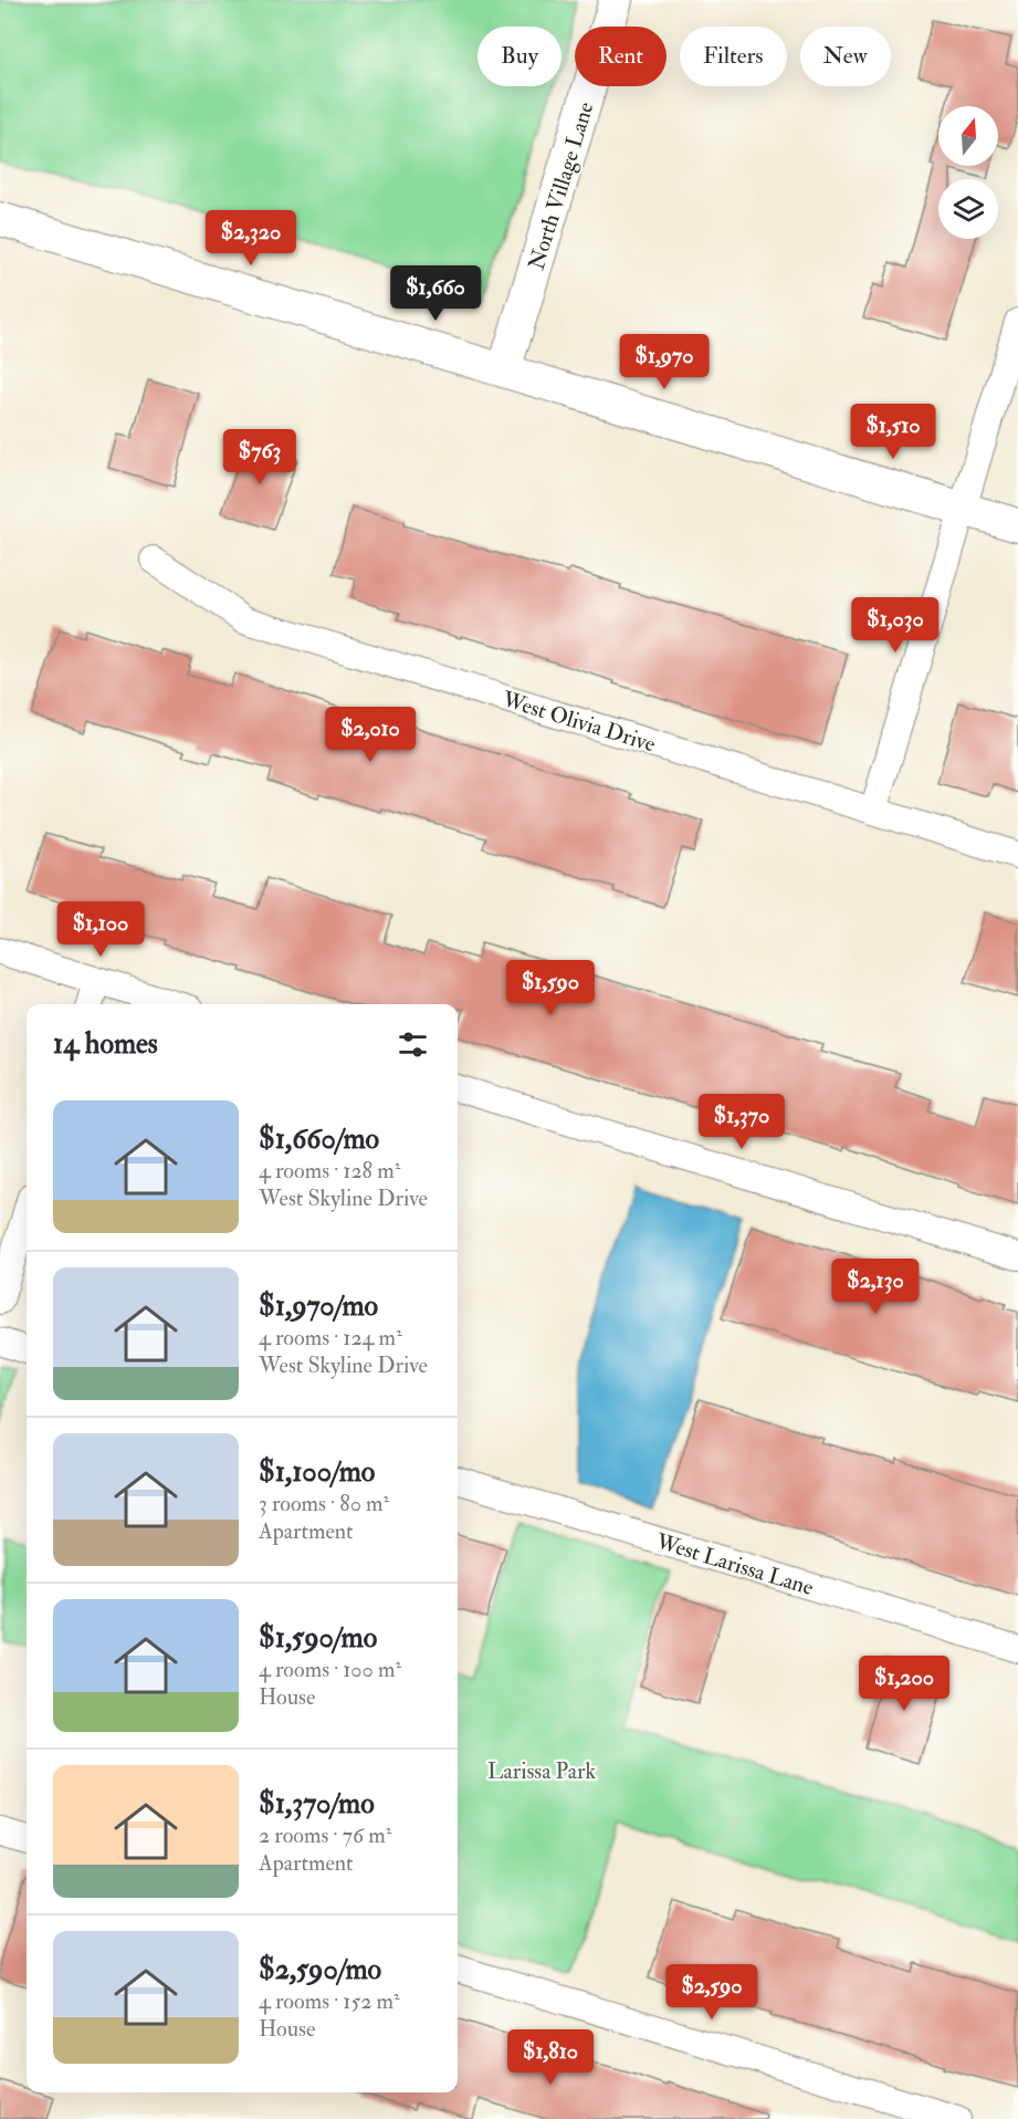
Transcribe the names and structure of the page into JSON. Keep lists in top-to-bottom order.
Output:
{
  "streets": {
    "street": ["North Village Lane", "West Olivia Drive", "West Larissa Lane"]
  },
  "parks": ["Larissa Park"],
  "north": "top",
  "page": {
    "chip": [
      "Buy",
      "Rent",
      "Filters",
      "New"
    ],
    "price": [
      "$2,320",
      "$1,660",
      "$1,970",
      "$1,510",
      "$763",
      "$1,030",
      "$2,010",
      "$1,100",
      "$1,590",
      "$1,370",
      "$2,130",
      "$1,200",
      "$2,590",
      "$1,810"
    ],
    "heading": "14 homes",
    "list": [
      {
        "name": "$1,660/mo",
        "note": "4 rooms · 128 m² · West Skyline Drive"
      },
      {
        "name": "$1,970/mo",
        "note": "4 rooms · 124 m² · West Skyline Drive"
      },
      {
        "name": "$1,100/mo",
        "note": "3 rooms · 80 m² · Apartment"
      },
      {
        "name": "$1,590/mo",
        "note": "4 rooms · 100 m² · House"
      },
      {
        "name": "$1,370/mo",
        "note": "2 rooms · 76 m² · Apartment"
      },
      {
        "name": "$2,590/mo",
        "note": "4 rooms · 152 m² · House"
      }
    ]
  }
}
